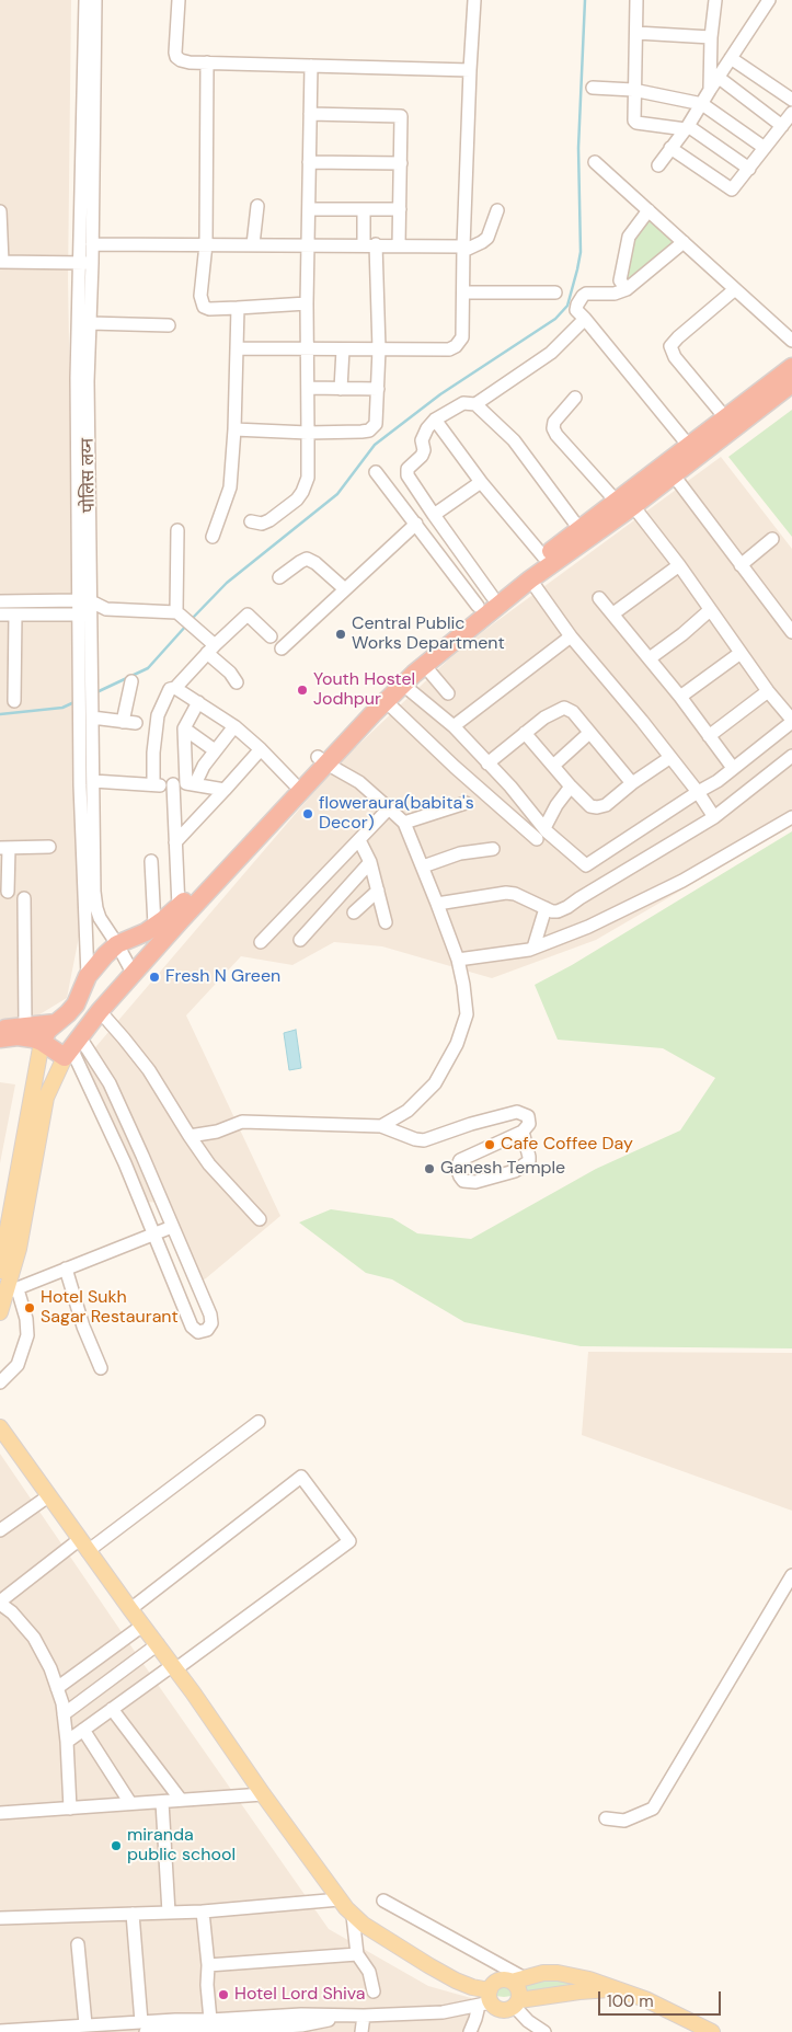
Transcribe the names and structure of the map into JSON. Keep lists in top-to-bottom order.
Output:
{
  "streets": {
    "street": ["पोलिस लय्न"]
  },
  "places": [
    "Central Public Works Department",
    "Youth Hostel Jodhpur",
    "floweraura(babita's Decor)",
    "Fresh N Green",
    "Cafe Coffee Day",
    "Ganesh Temple",
    "Hotel Sukh Sagar Restaurant",
    "miranda public school",
    "Hotel Lord Shiva"
  ],
  "scale_bar": "100 m"
}
